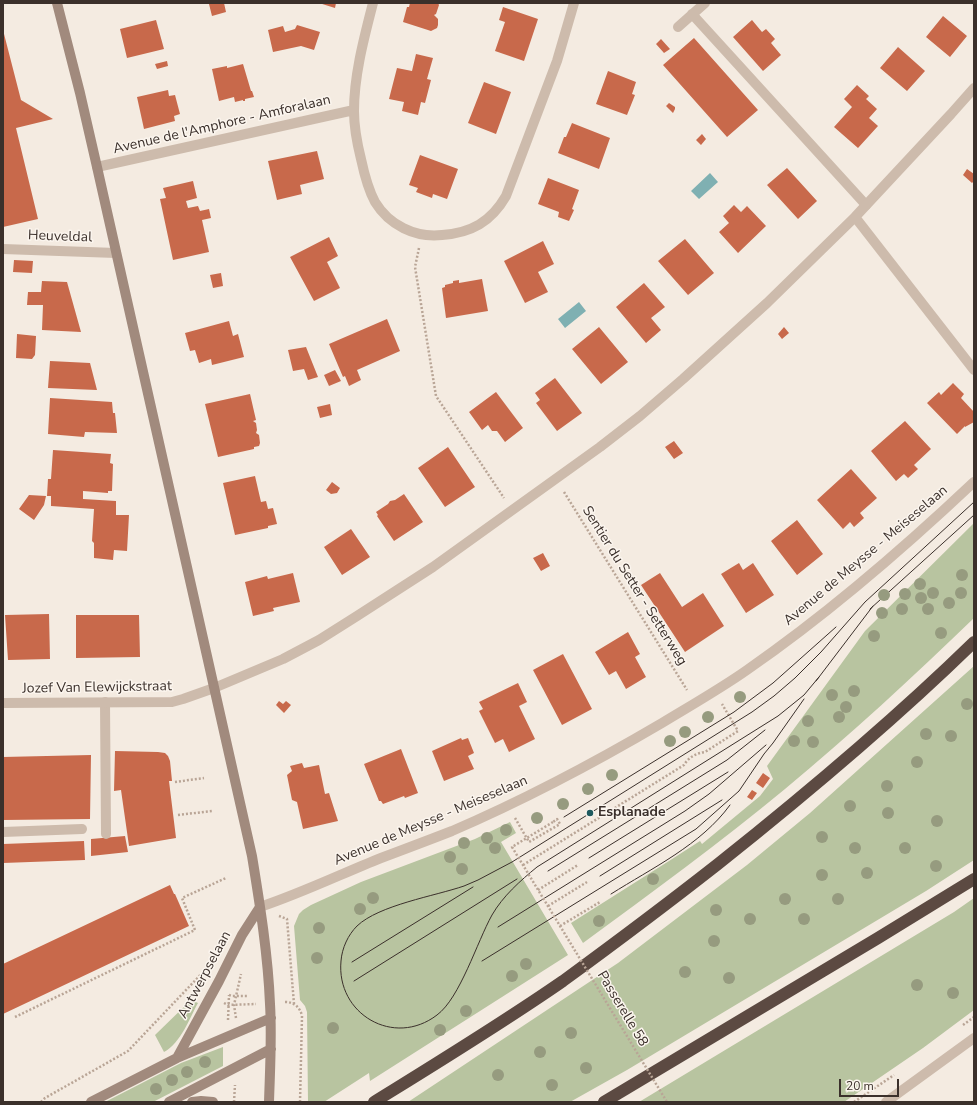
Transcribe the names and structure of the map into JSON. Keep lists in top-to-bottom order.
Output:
{
  "streets": {
    "main road": ["Antwerpselaan"],
    "street": [
      "Avenue de l'Amphore - Amforalaan",
      "Heuveldal",
      "Avenue de Meysse - Meiseselaan",
      "Jozef Van Elewijckstraat"
    ],
    "path": ["Sentier du Setter - Setterweg", "Passerelle 58"]
  },
  "crossings": [
    ["Avenue de Meysse - Meiseselaan", "Antwerpselaan"]
  ],
  "places": ["Esplanade"],
  "scale_bar": "20 m"
}
